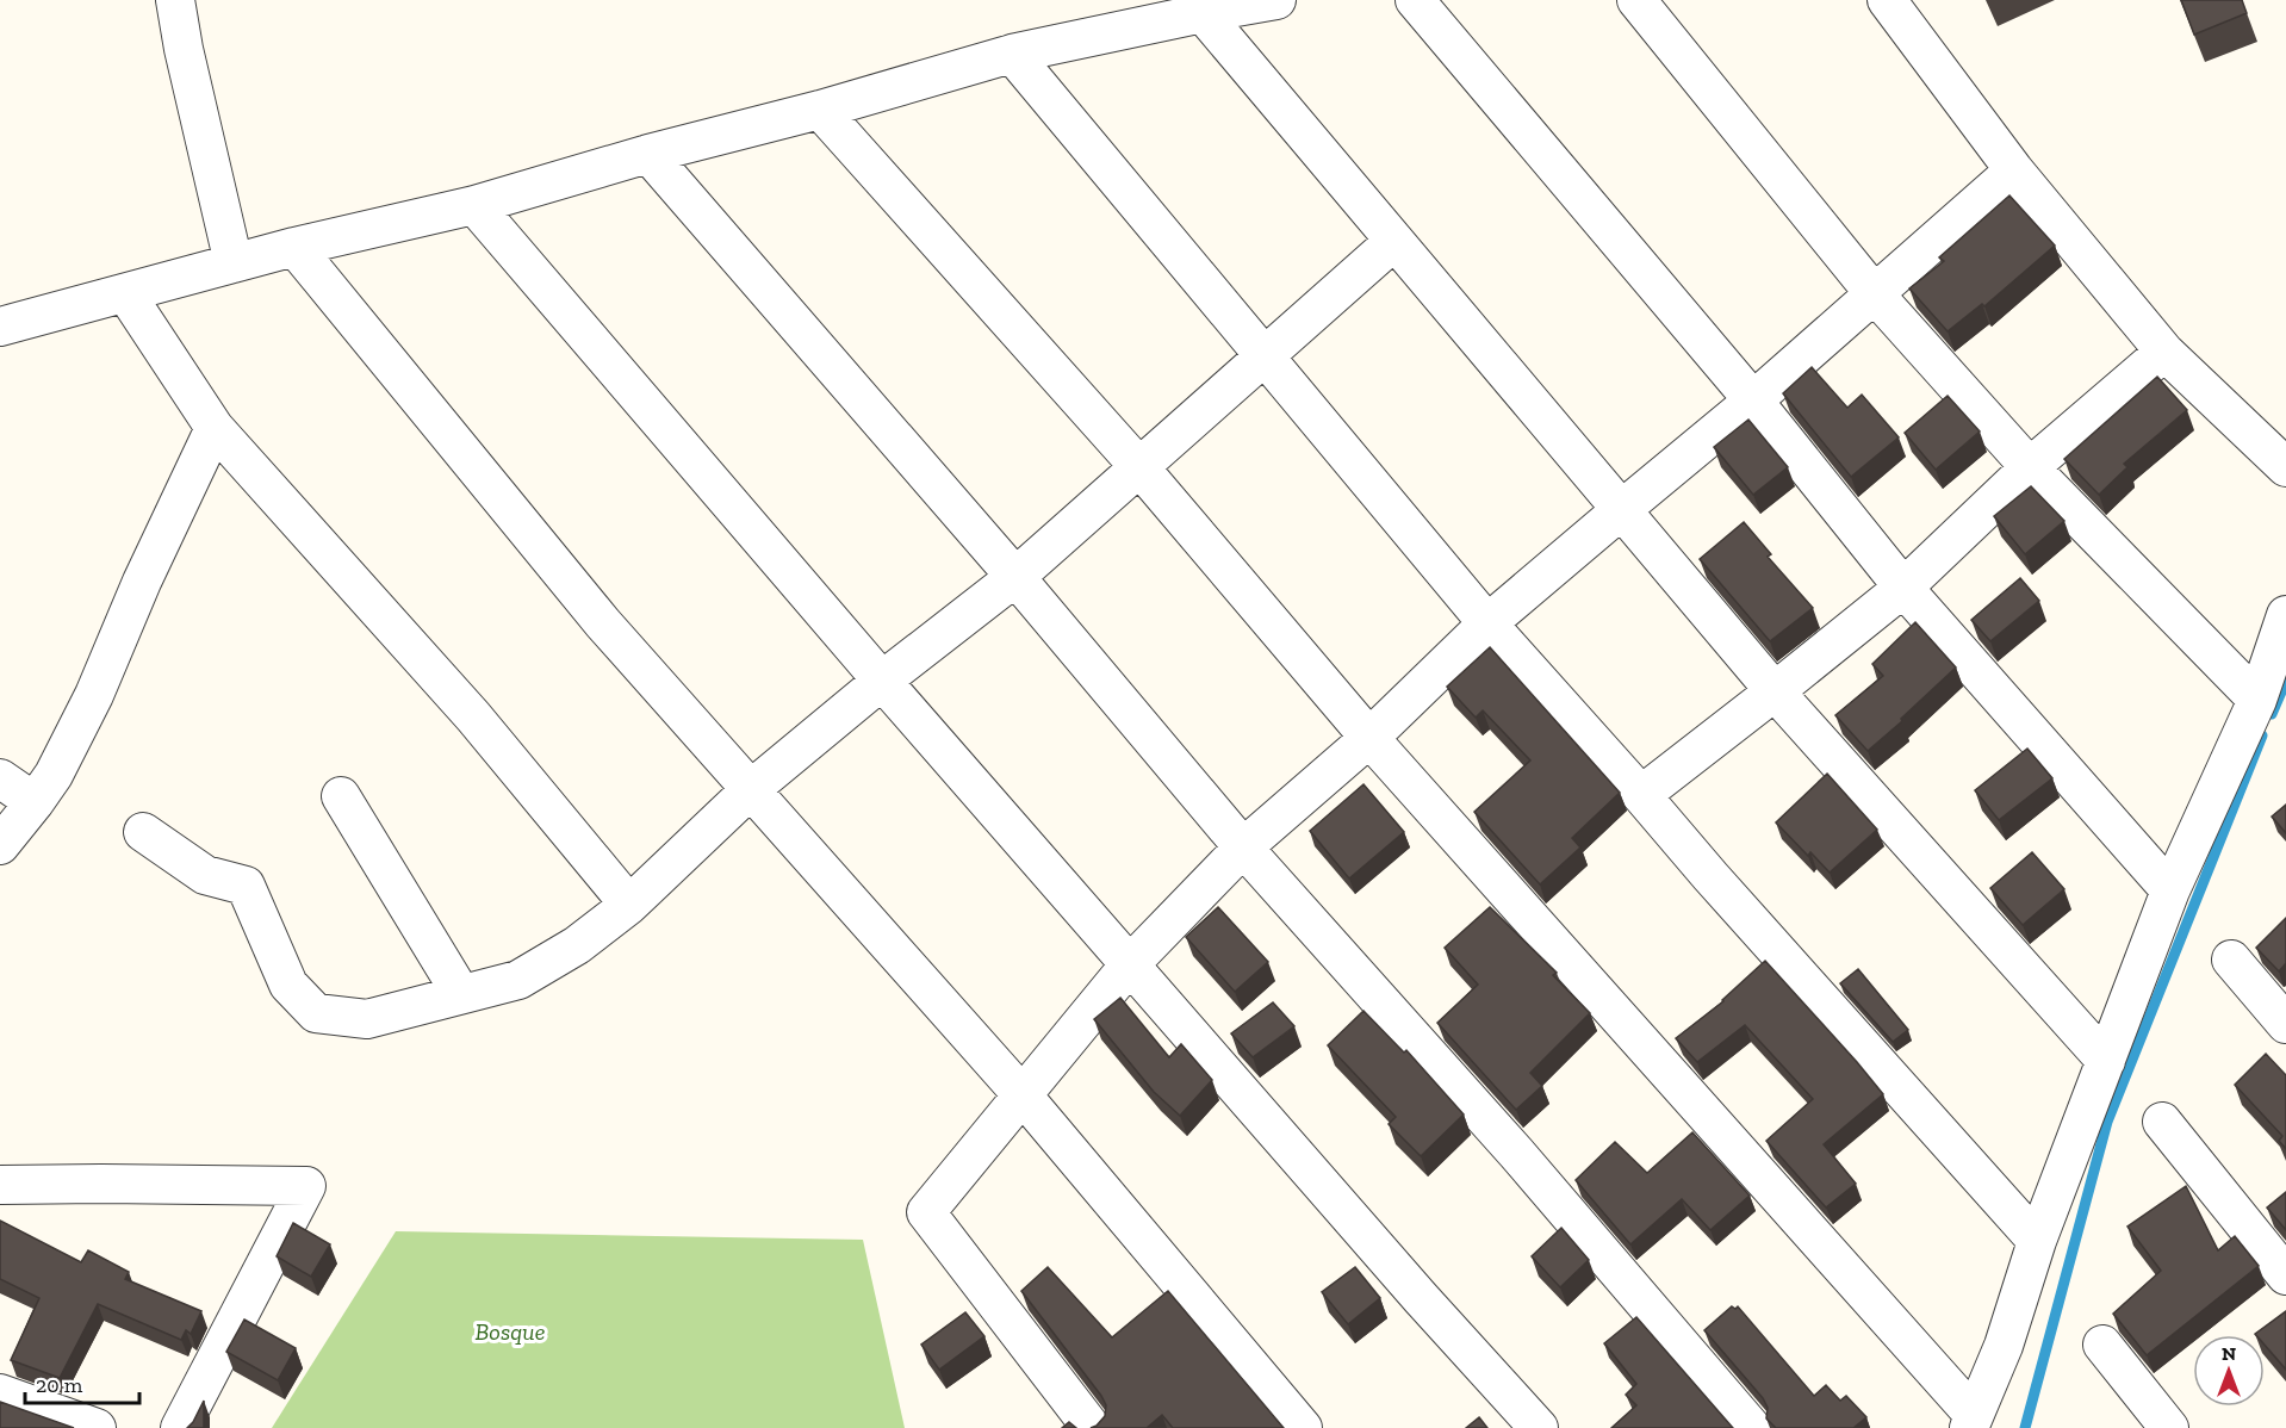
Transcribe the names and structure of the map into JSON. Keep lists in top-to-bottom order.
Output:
{
  "parks": ["Bosque"],
  "scale_bar": "20 m",
  "north": "top"
}
